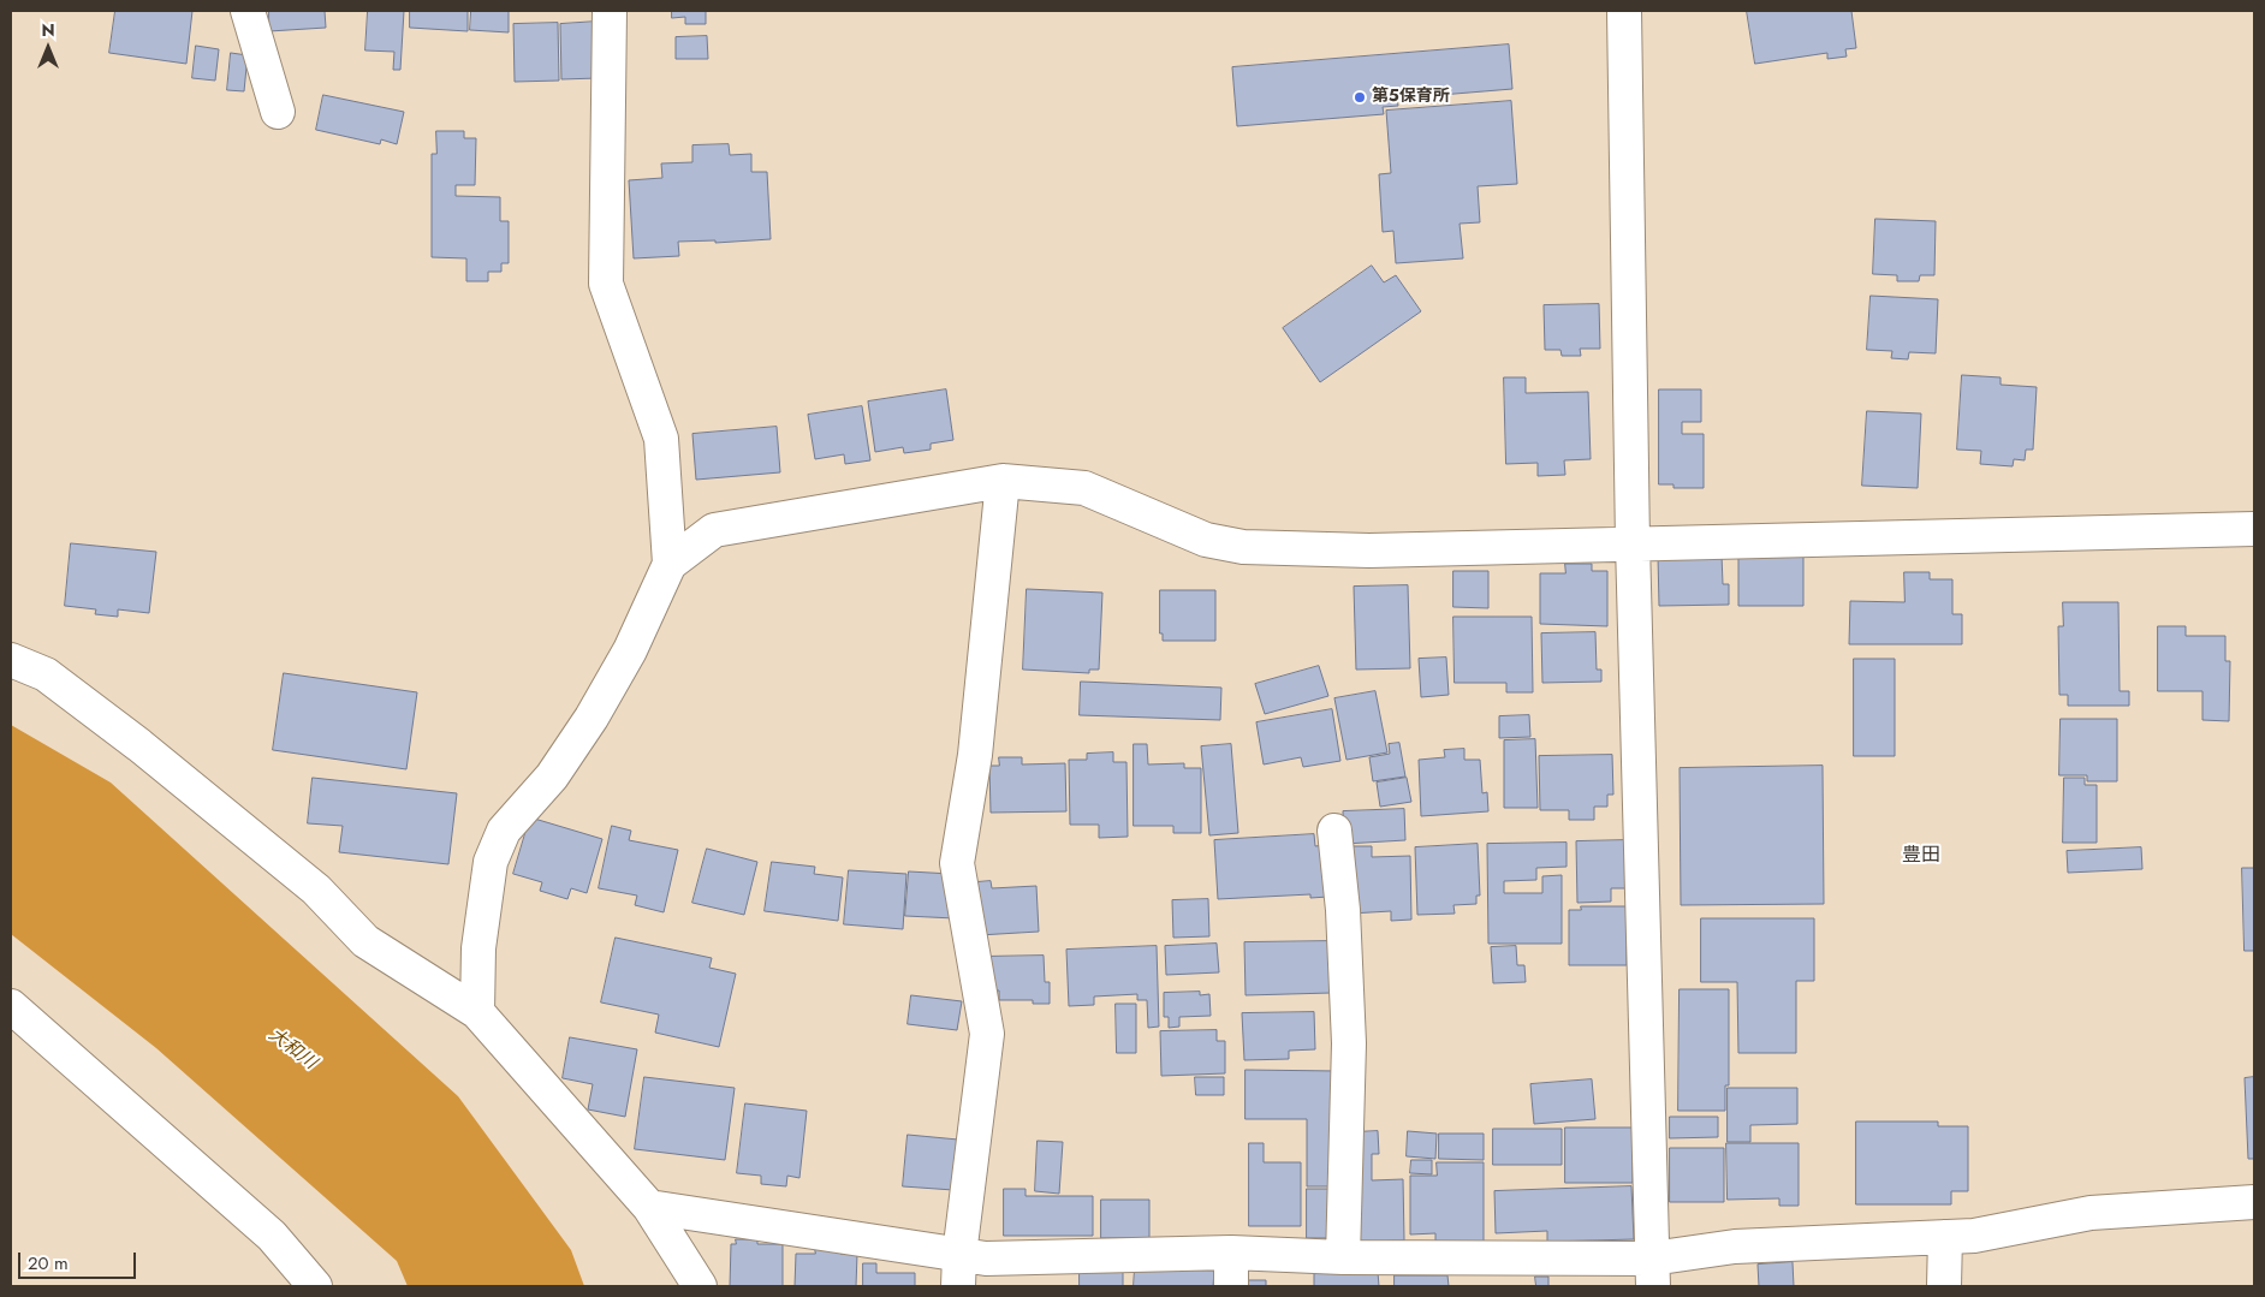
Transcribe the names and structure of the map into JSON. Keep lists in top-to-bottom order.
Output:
{
  "districts": ["豊田"],
  "water": ["大和川"],
  "places": ["第５保育所"],
  "scale_bar": "20 m",
  "north": "top"
}
